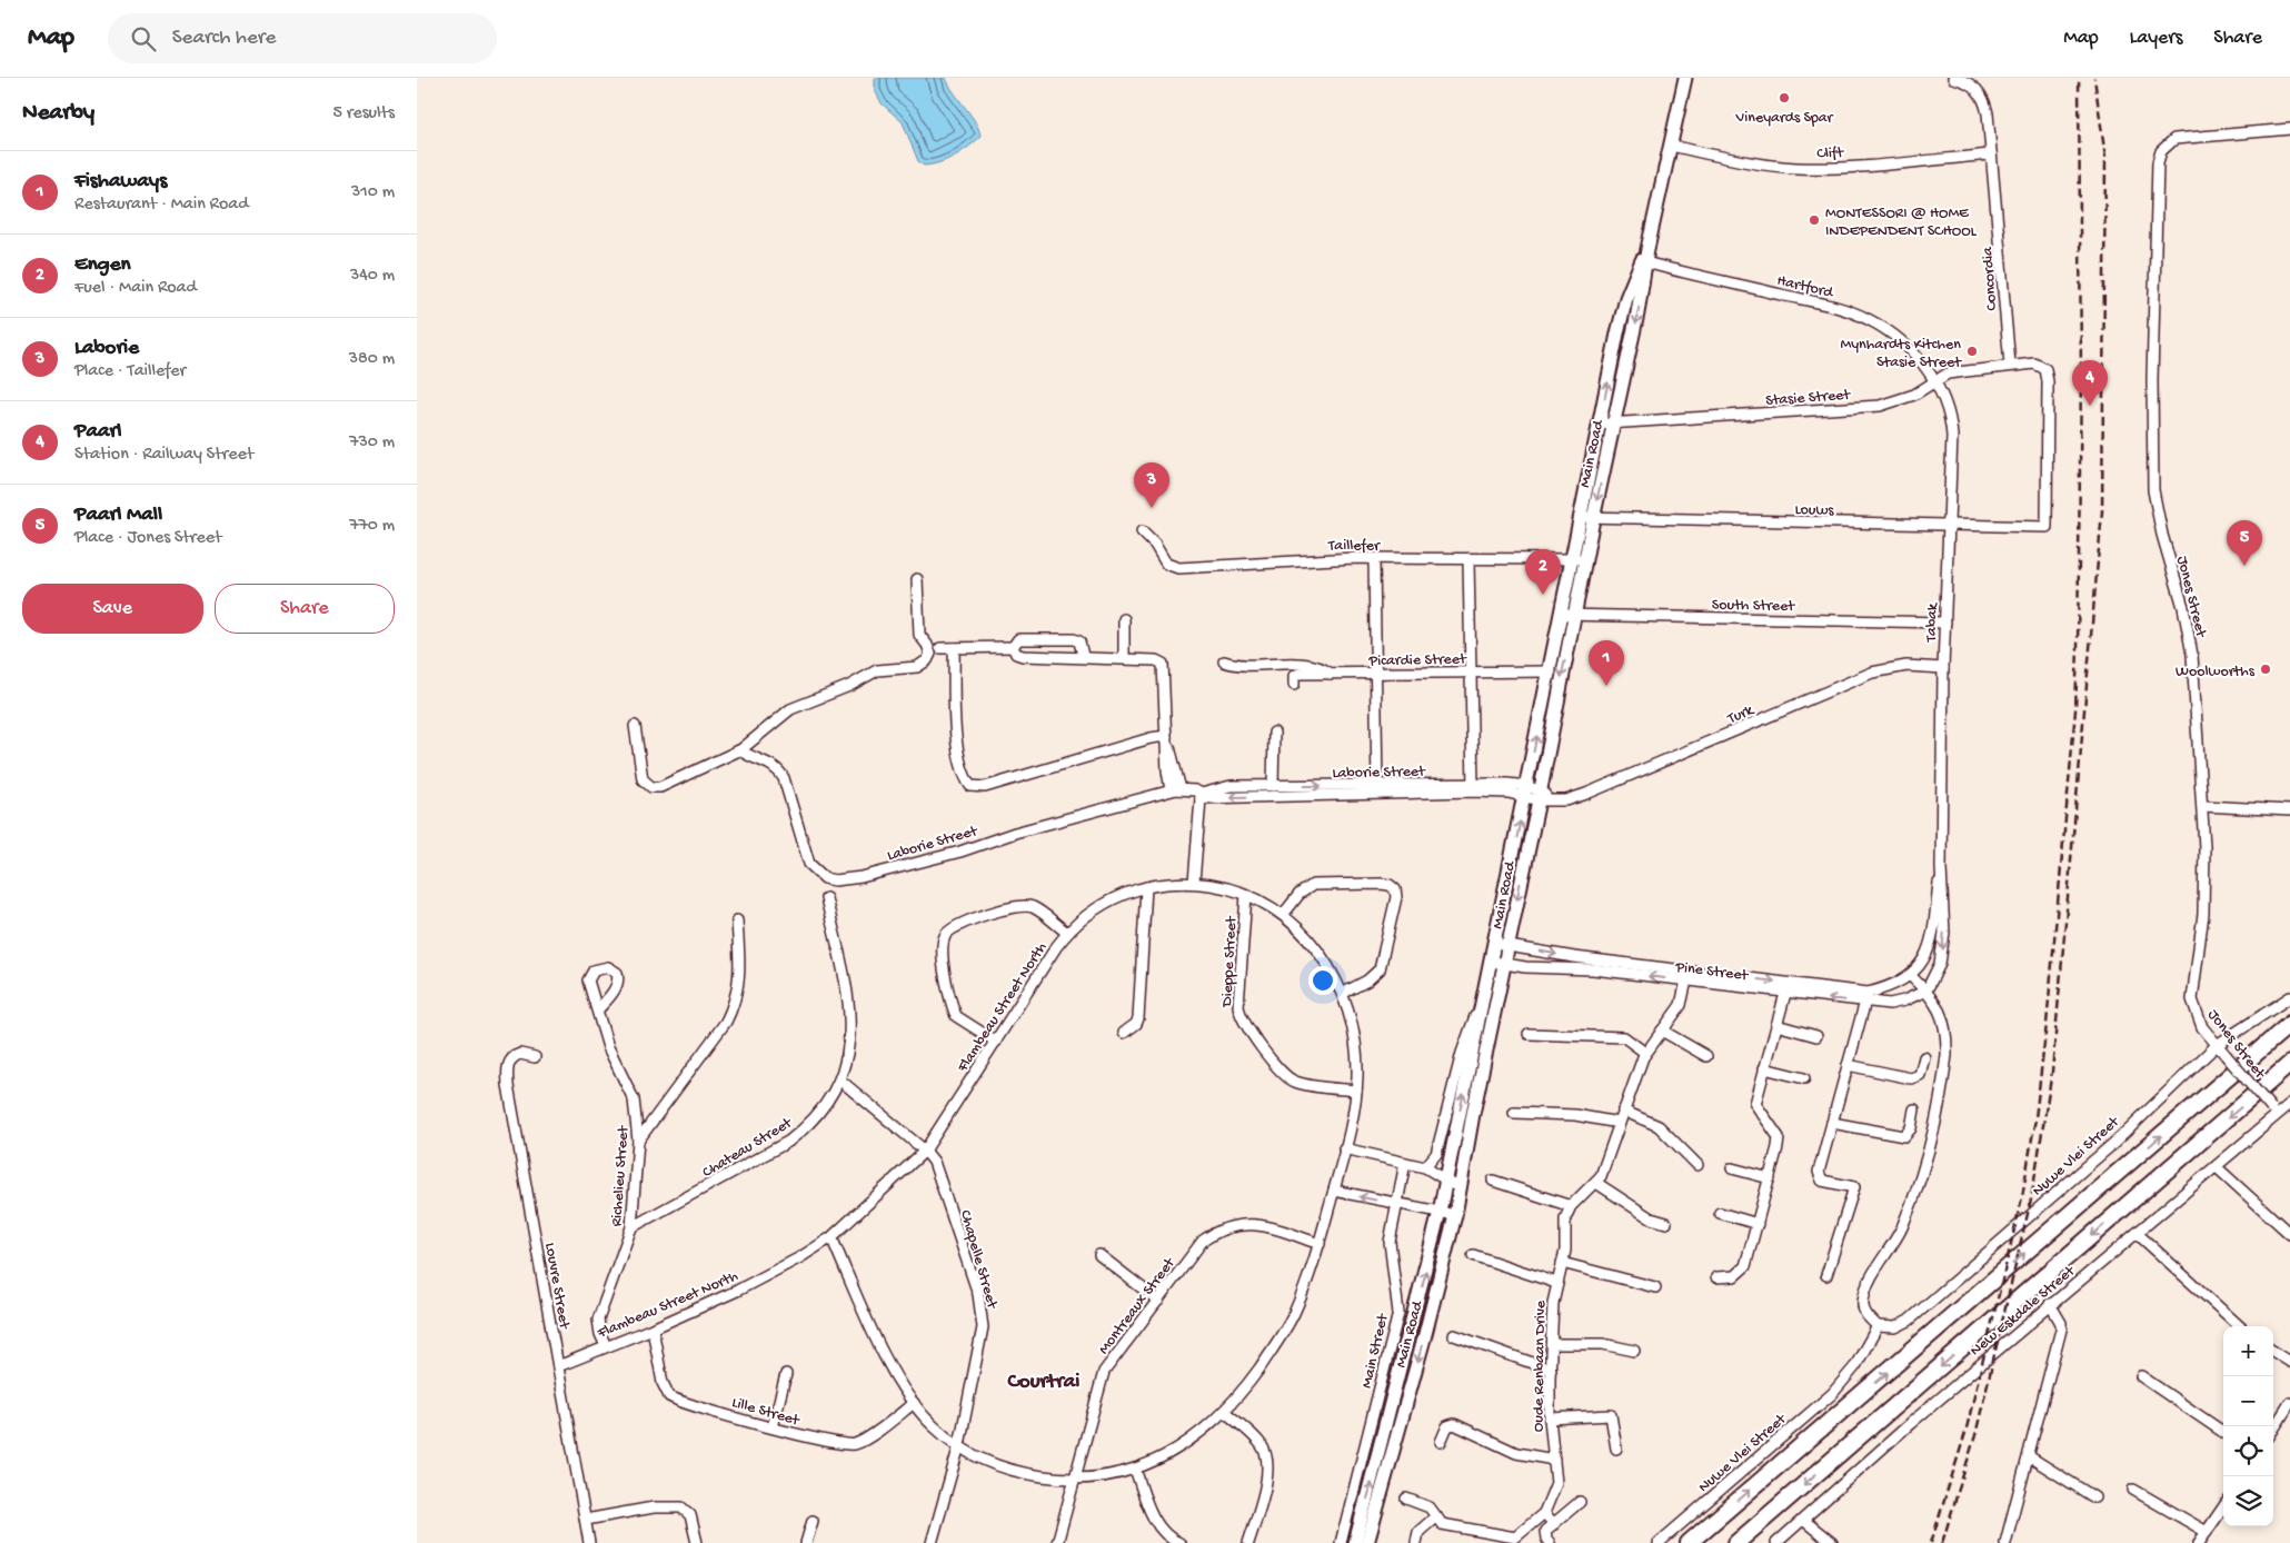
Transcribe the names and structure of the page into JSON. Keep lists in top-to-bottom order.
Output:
{
  "streets": {
    "main road": ["Main Road"],
    "street": [
      "Clift",
      "Concordia",
      "Hartford",
      "Stasie Street",
      "Louws",
      "Taillefer",
      "Jones Street",
      "South Street",
      "Tabak",
      "Picardie Street",
      "Turk",
      "Laborie Street",
      "Dieppe Street",
      "Pine Street",
      "Flambeau Street North",
      "Chateau Street",
      "Nuwe Vlei Street",
      "Richelieu Street",
      "Chapelle Street",
      "Louvre Street",
      "Montreaux Street",
      "New Eskdale Street",
      "Main Street",
      "Oude Renbaan Drive",
      "Lille Street"
    ]
  },
  "crossings": [
    ["Clift", "Concordia"],
    ["Clift", "Main Road"],
    ["Concordia", "Stasie Street"],
    ["Hartford", "Stasie Street"],
    ["Hartford", "Main Road"],
    ["Hartford", "Tabak"],
    ["Stasie Street", "Main Road"],
    ["Stasie Street", "Louws"],
    ["Stasie Street", "Tabak"],
    ["Main Road", "Louws"],
    ["Main Road", "Taillefer"],
    ["Main Road", "South Street"],
    ["Main Road", "Picardie Street"],
    ["Main Road", "Turk"],
    ["Main Road", "Laborie Street"],
    ["Main Road", "Pine Street"],
    ["Louws", "Tabak"],
    ["Jones Street", "Nuwe Vlei Street"],
    ["Jones Street", "New Eskdale Street"],
    ["South Street", "Tabak"],
    ["Tabak", "Turk"],
    ["Tabak", "Pine Street"],
    ["Turk", "Laborie Street"],
    ["Dieppe Street", "Flambeau Street North"],
    ["Flambeau Street North", "Richelieu Street"],
    ["Flambeau Street North", "Chapelle Street"],
    ["Flambeau Street North", "Louvre Street"],
    ["Flambeau Street North", "Montreaux Street"],
    ["Flambeau Street North", "Lille Street"],
    ["Chateau Street", "Richelieu Street"]
  ],
  "districts": ["Courtrai"],
  "places": [
    "Vineyards Spar",
    "MONTESSORI @ HOME INDEPENDENT SCHOOL",
    "Mynhardts Kitchen Stasie Street",
    "Woolworths"
  ],
  "page": {
    "header": "Map",
    "search": "Search here",
    "nav": ["Map", "Layers", "Share"],
    "heading": ["Nearby", "5 results"],
    "list": [
      {
        "mark": "1",
        "name": "Fishaways",
        "note": "Restaurant · Main Road",
        "value": "310 m"
      },
      {
        "mark": "2",
        "name": "Engen",
        "note": "Fuel · Main Road",
        "value": "340 m"
      },
      {
        "mark": "3",
        "name": "Laborie",
        "note": "Place · Taillefer",
        "value": "380 m"
      },
      {
        "mark": "4",
        "name": "Paarl",
        "note": "Station · Railway Street",
        "value": "730 m"
      },
      {
        "mark": "5",
        "name": "Paarl Mall",
        "note": "Place · Jones Street",
        "value": "770 m"
      }
    ],
    "pins": [
      "4",
      "3",
      "5",
      "2",
      "1"
    ],
    "buttons": ["Save", "Share"],
    "map_buttons": ["+", "−"]
  }
}
